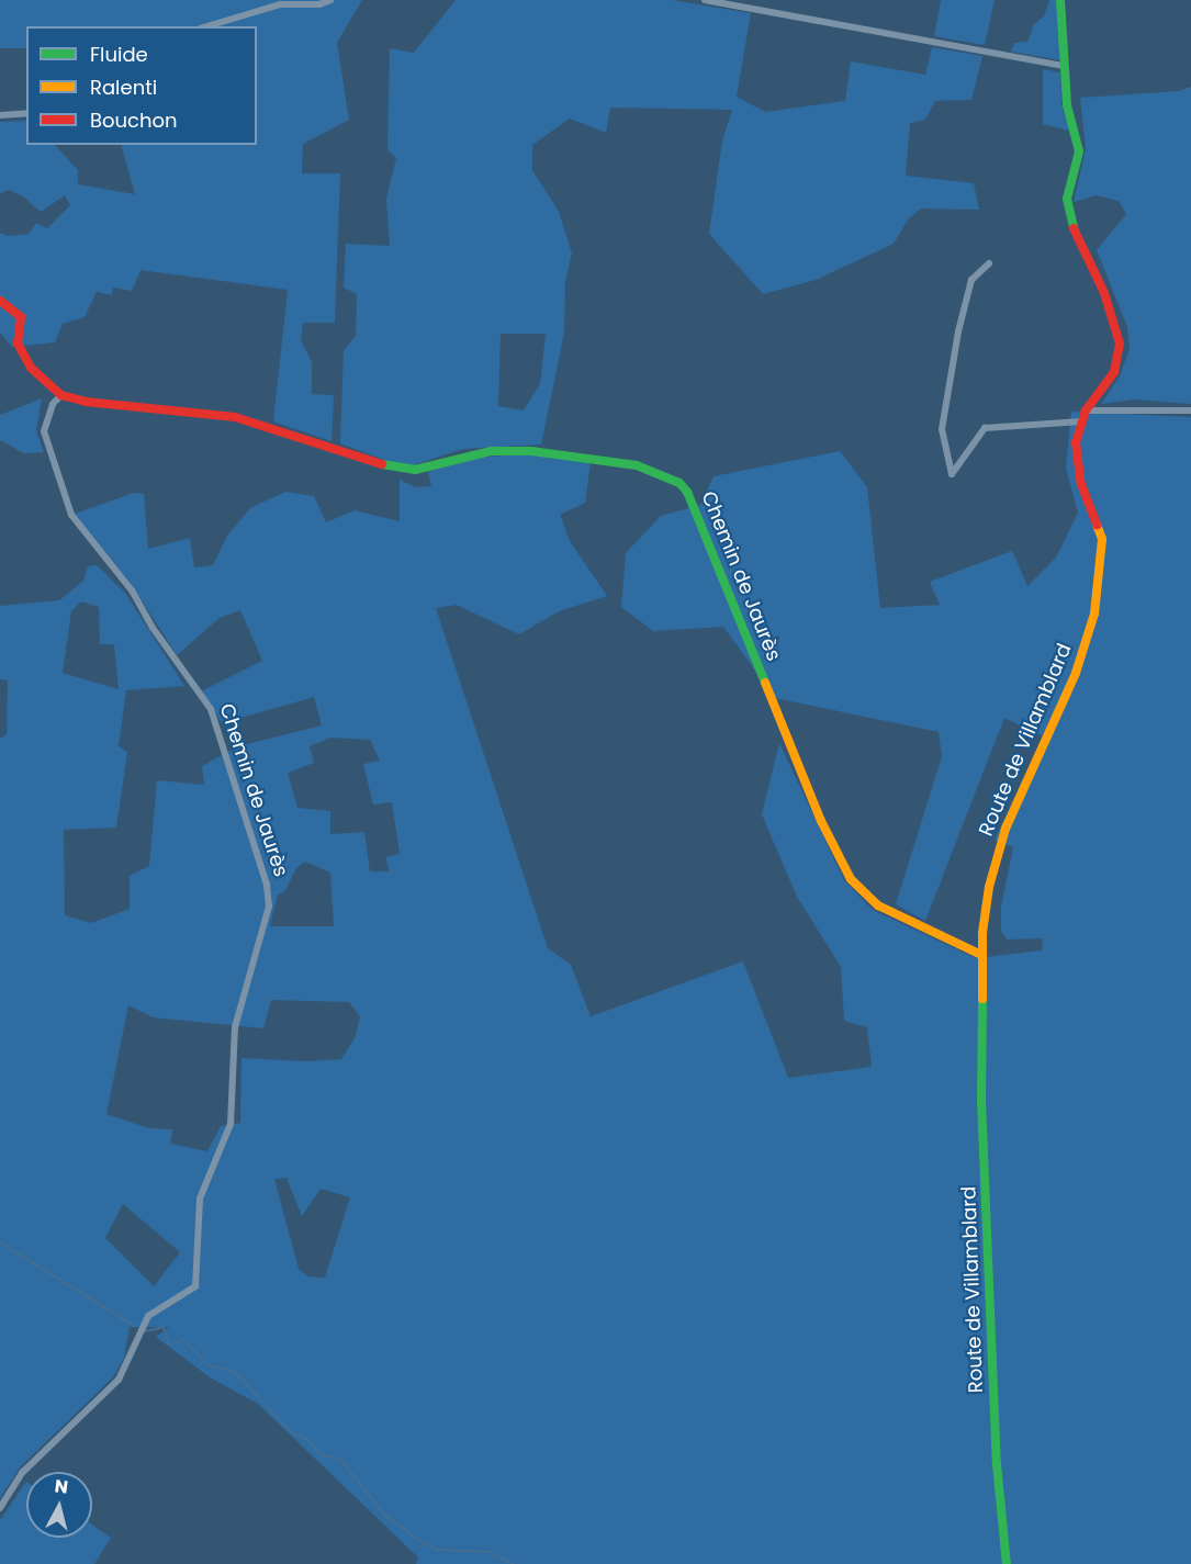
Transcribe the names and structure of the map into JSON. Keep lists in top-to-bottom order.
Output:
{
  "streets": {
    "street": ["Chemin de Jaurès", "Route de Villamblard"]
  },
  "crossings": [
    ["Chemin de Jaurès", "Route de Villamblard"]
  ],
  "legend": ["Fluide", "Ralenti", "Bouchon"],
  "north": "top"
}
